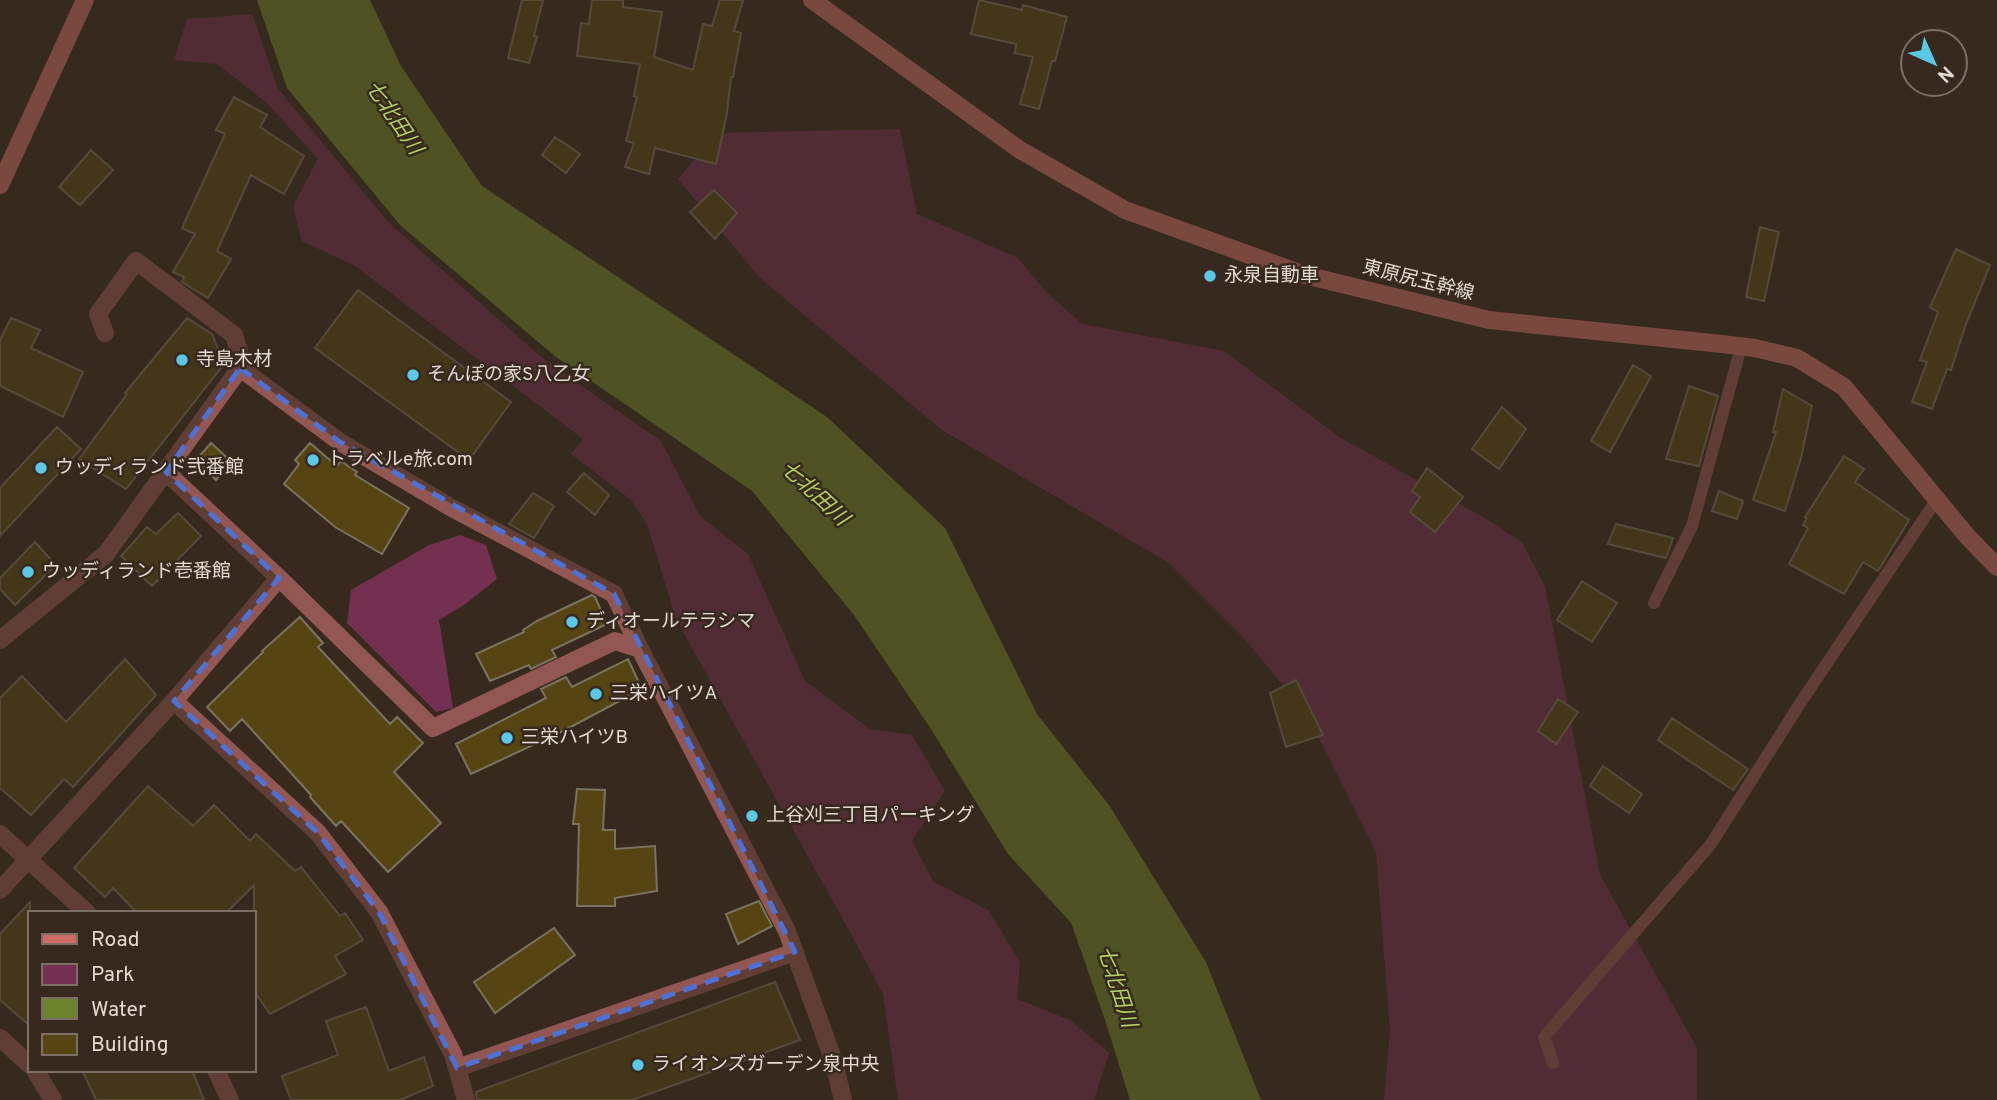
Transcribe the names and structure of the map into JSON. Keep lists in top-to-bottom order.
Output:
{
  "streets": {
    "street": ["東原尻玉幹線"]
  },
  "water": ["七北田川"],
  "places": [
    "永泉自動車",
    "寺島木材",
    "そんぽの家S八乙女",
    "トラベルe旅.com",
    "ウッディランド弐番館",
    "ウッディランド壱番館",
    "ディオールテラシマ",
    "三栄ハイツA",
    "三栄ハイツB",
    "上谷刈三丁目パーキング",
    "ライオンズガーデン泉中央"
  ],
  "legend": [
    "Road",
    "Park",
    "Water",
    "Building"
  ],
  "north": "bottom right"
}
